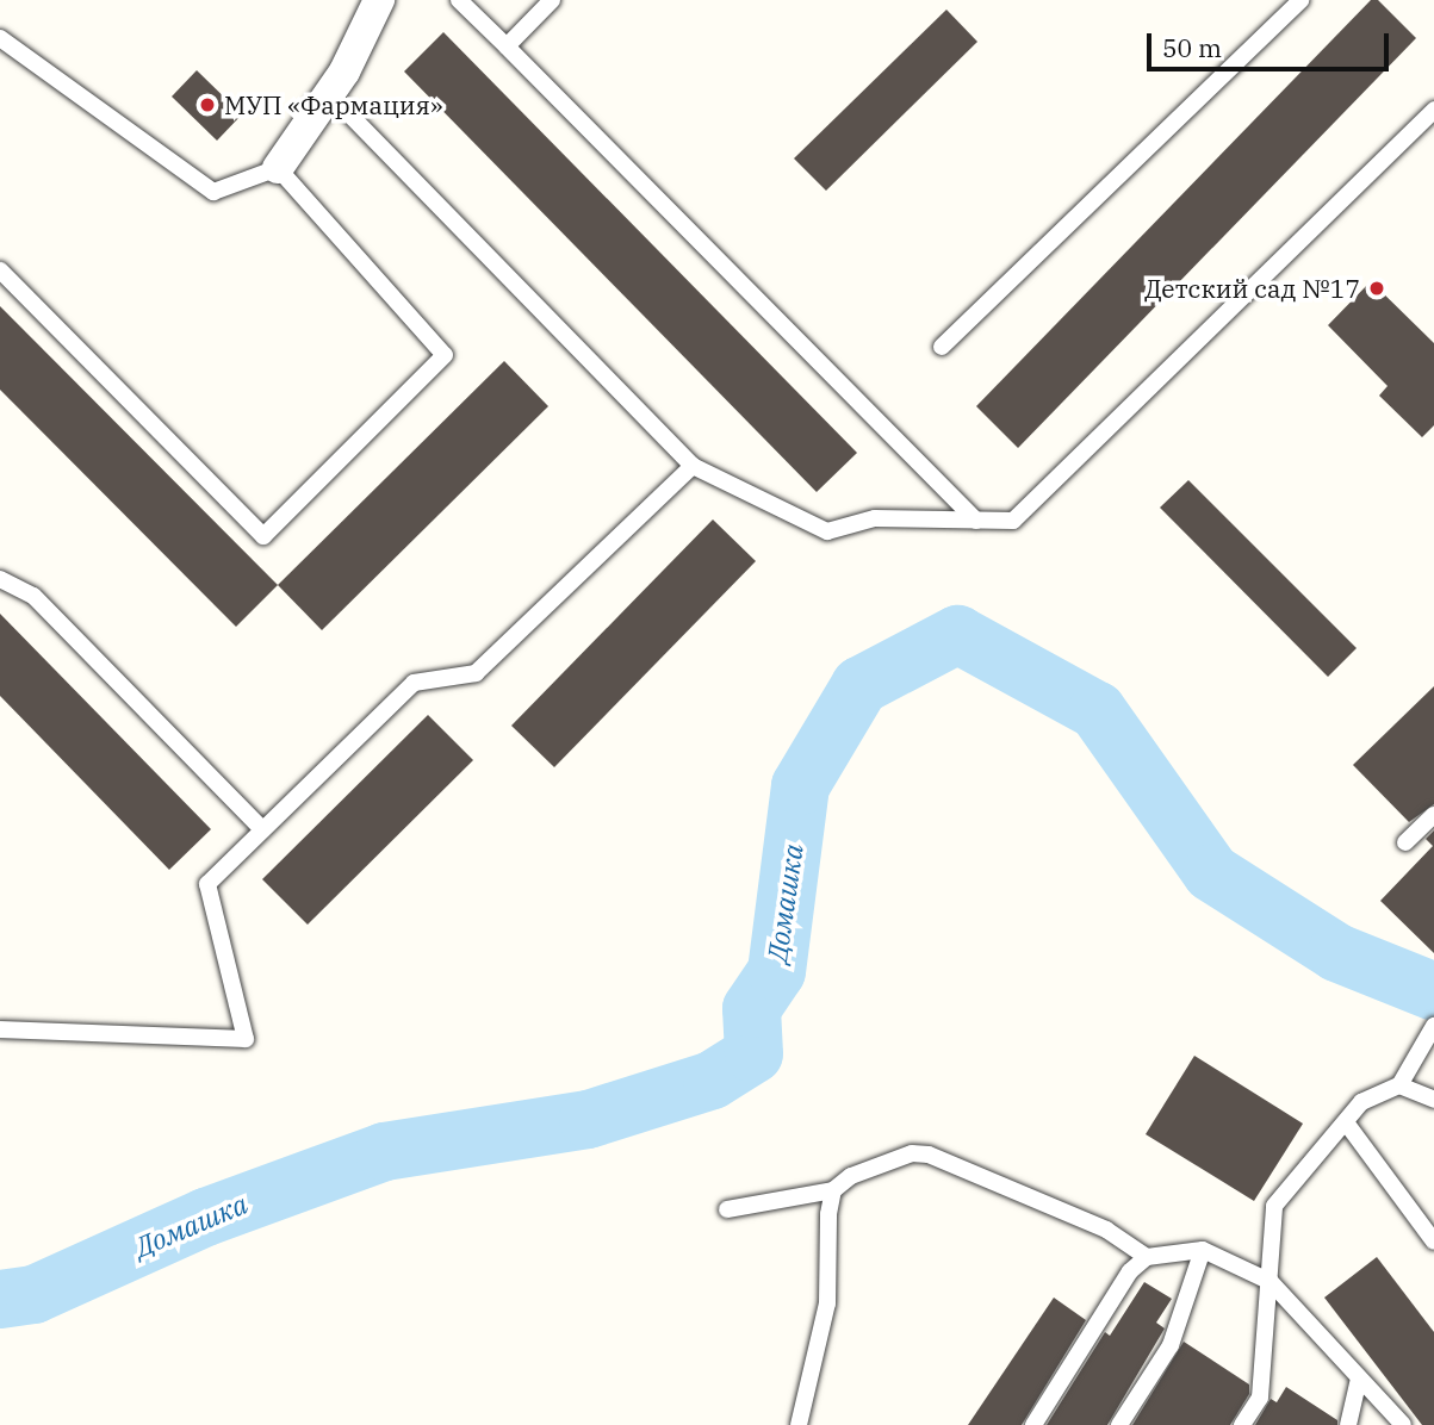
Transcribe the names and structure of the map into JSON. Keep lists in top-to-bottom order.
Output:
{
  "water": ["Домашка"],
  "places": ["МУП «Фармация»", "Детский сад №17"],
  "scale_bar": "50 m"
}
